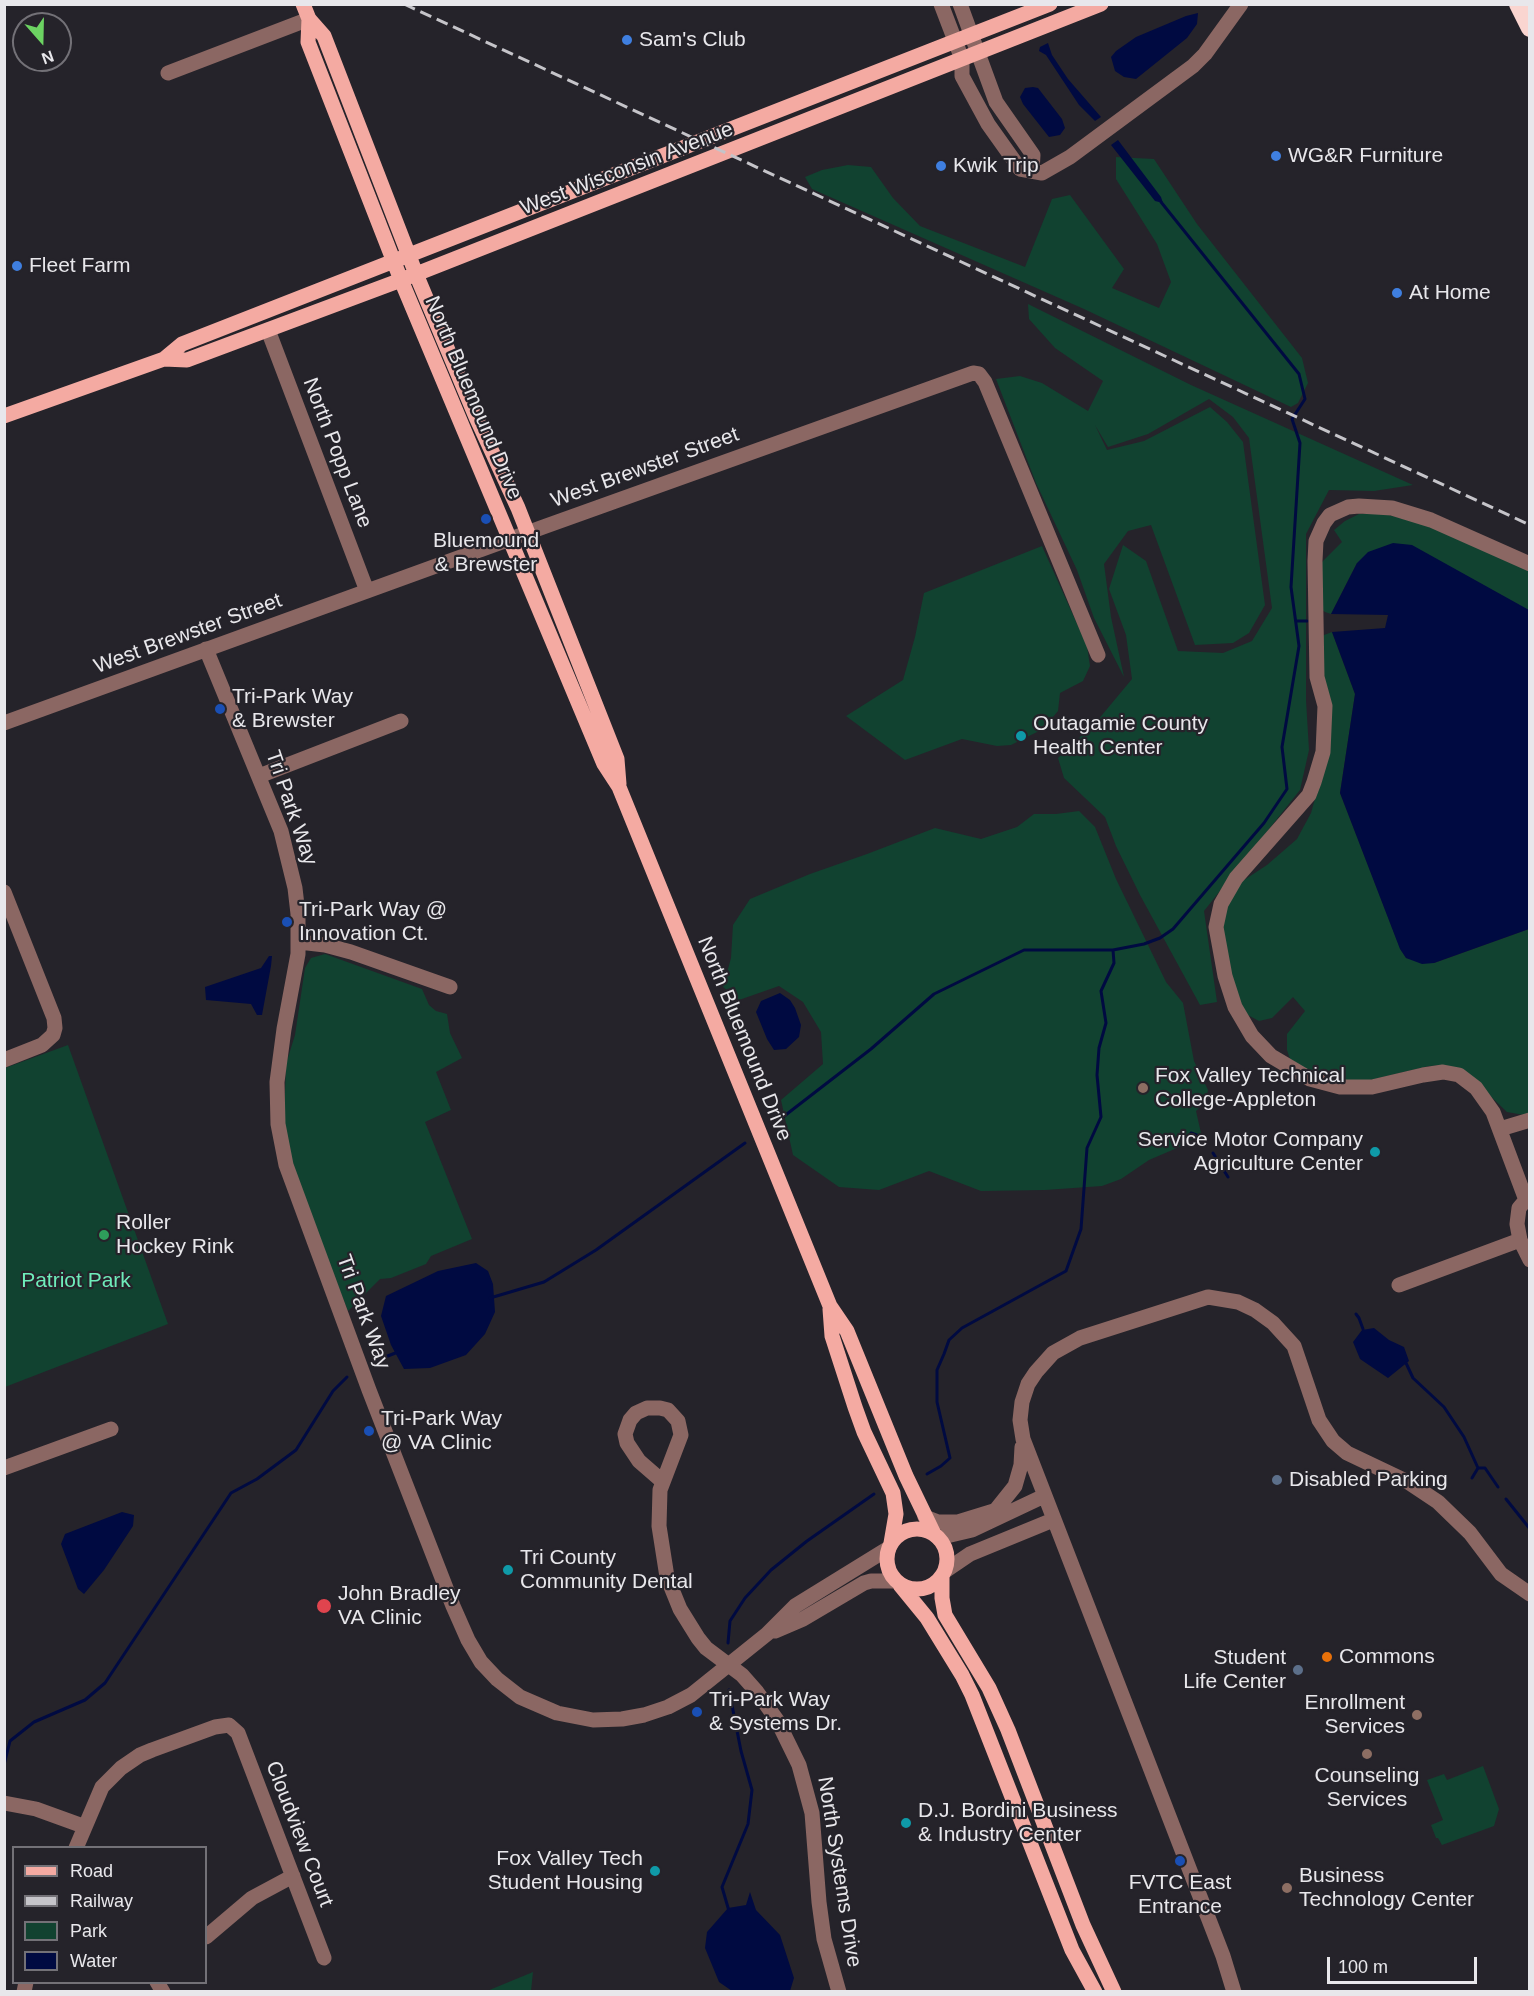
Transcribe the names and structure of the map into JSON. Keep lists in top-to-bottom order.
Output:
{
  "streets": {
    "main road": ["West Wisconsin Avenue", "North Bluemound Drive"],
    "street": [
      "North Popp Lane",
      "West Brewster Street",
      "Tri Park Way",
      "Cloudview Court",
      "North Systems Drive"
    ]
  },
  "crossings": [
    ["West Wisconsin Avenue", "North Bluemound Drive"],
    ["West Wisconsin Avenue", "North Popp Lane"],
    ["North Bluemound Drive", "West Brewster Street"],
    ["North Bluemound Drive", "Tri Park Way"],
    ["North Popp Lane", "West Brewster Street"],
    ["West Brewster Street", "Tri Park Way"],
    ["Tri Park Way", "North Systems Drive"]
  ],
  "parks": ["Patriot Park"],
  "places": [
    "Sam's Club",
    "WG&R Furniture",
    "Kwik Trip",
    "Fleet Farm",
    "At Home",
    "Bluemound & Brewster",
    "Tri-Park Way & Brewster",
    "Outagamie County Health Center",
    "Tri-Park Way @ Innovation Ct.",
    "Fox Valley Technical College-Appleton",
    "Service Motor Company Agriculture Center",
    "Roller Hockey Rink",
    "Tri-Park Way @ VA Clinic",
    "Disabled Parking",
    "Tri County Community Dental",
    "John Bradley VA Clinic",
    "Commons",
    "Student Life Center",
    "Tri-Park Way & Systems Dr.",
    "Enrollment Services",
    "Counseling Services",
    "D.J. Bordini Business & Industry Center",
    "FVTC East Entrance",
    "Fox Valley Tech Student Housing",
    "Business Technology Center"
  ],
  "legend": [
    "Road",
    "Railway",
    "Park",
    "Water"
  ],
  "scale_bar": "100 m",
  "north": "bottom"
}
